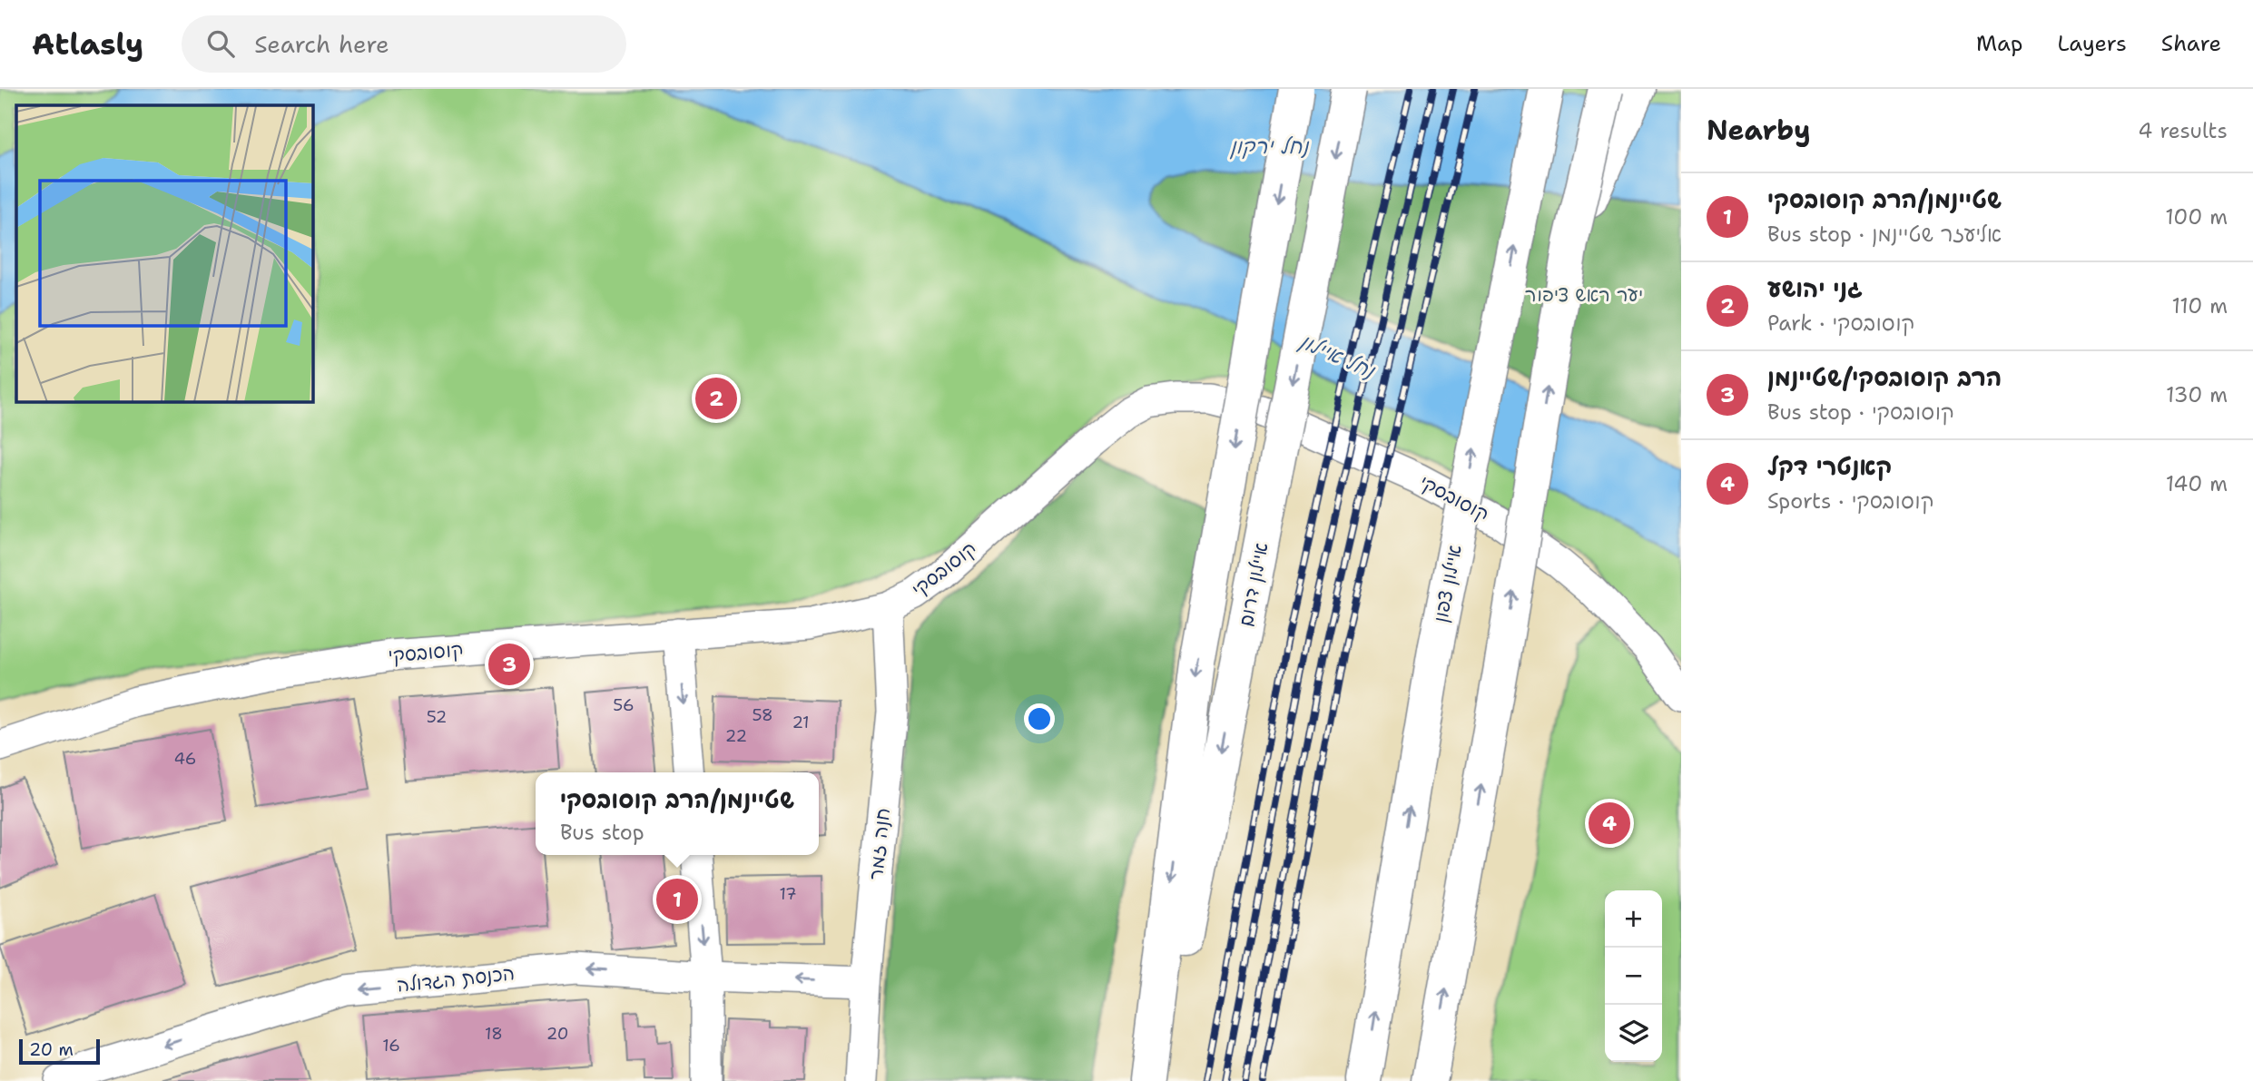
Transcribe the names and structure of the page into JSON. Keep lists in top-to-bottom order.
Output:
{
  "streets": {
    "highway": ["איילון צפון", "איילון דרום"],
    "street": ["קוסובסקי", "חנה זמר", "הכנסת הגדולה"]
  },
  "crossings": [
    ["קוסובסקי", "חנה זמר"],
    ["חנה זמר", "הכנסת הגדולה"]
  ],
  "one_way": ["הכנסת הגדולה"],
  "water": ["נחל ירקון", "נחל איילון"],
  "parks": ["יער ראש ציפור"],
  "house_numbers": [
    "56",
    "58",
    "52",
    "21",
    "22",
    "46",
    "17",
    "18",
    "20",
    "16"
  ],
  "scale_bar": "20 m",
  "page": {
    "header": "Atlasly",
    "search": "Search here",
    "nav": ["Map", "Layers", "Share"],
    "heading": ["Nearby", "4 results"],
    "list": [
      {
        "mark": "1",
        "name": "שטיינמן/הרב קוסובסקי",
        "note": "Bus stop · אליעזר שטיינמן",
        "value": "100 m"
      },
      {
        "mark": "2",
        "name": "גני יהושע",
        "note": "Park · קוסובסקי",
        "value": "110 m"
      },
      {
        "mark": "3",
        "name": "הרב קוסובסקי/שטיינמן",
        "note": "Bus stop · קוסובסקי",
        "value": "130 m"
      },
      {
        "mark": "4",
        "name": "קאנטרי דקל",
        "note": "Sports · קוסובסקי",
        "value": "140 m"
      }
    ],
    "pins": [
      "2",
      "3",
      "4",
      "1"
    ],
    "popup": ["שטיינמן/הרב קוסובסקי", "Bus stop"],
    "map_buttons": ["+", "−"],
    "scale": "20 m"
  }
}
